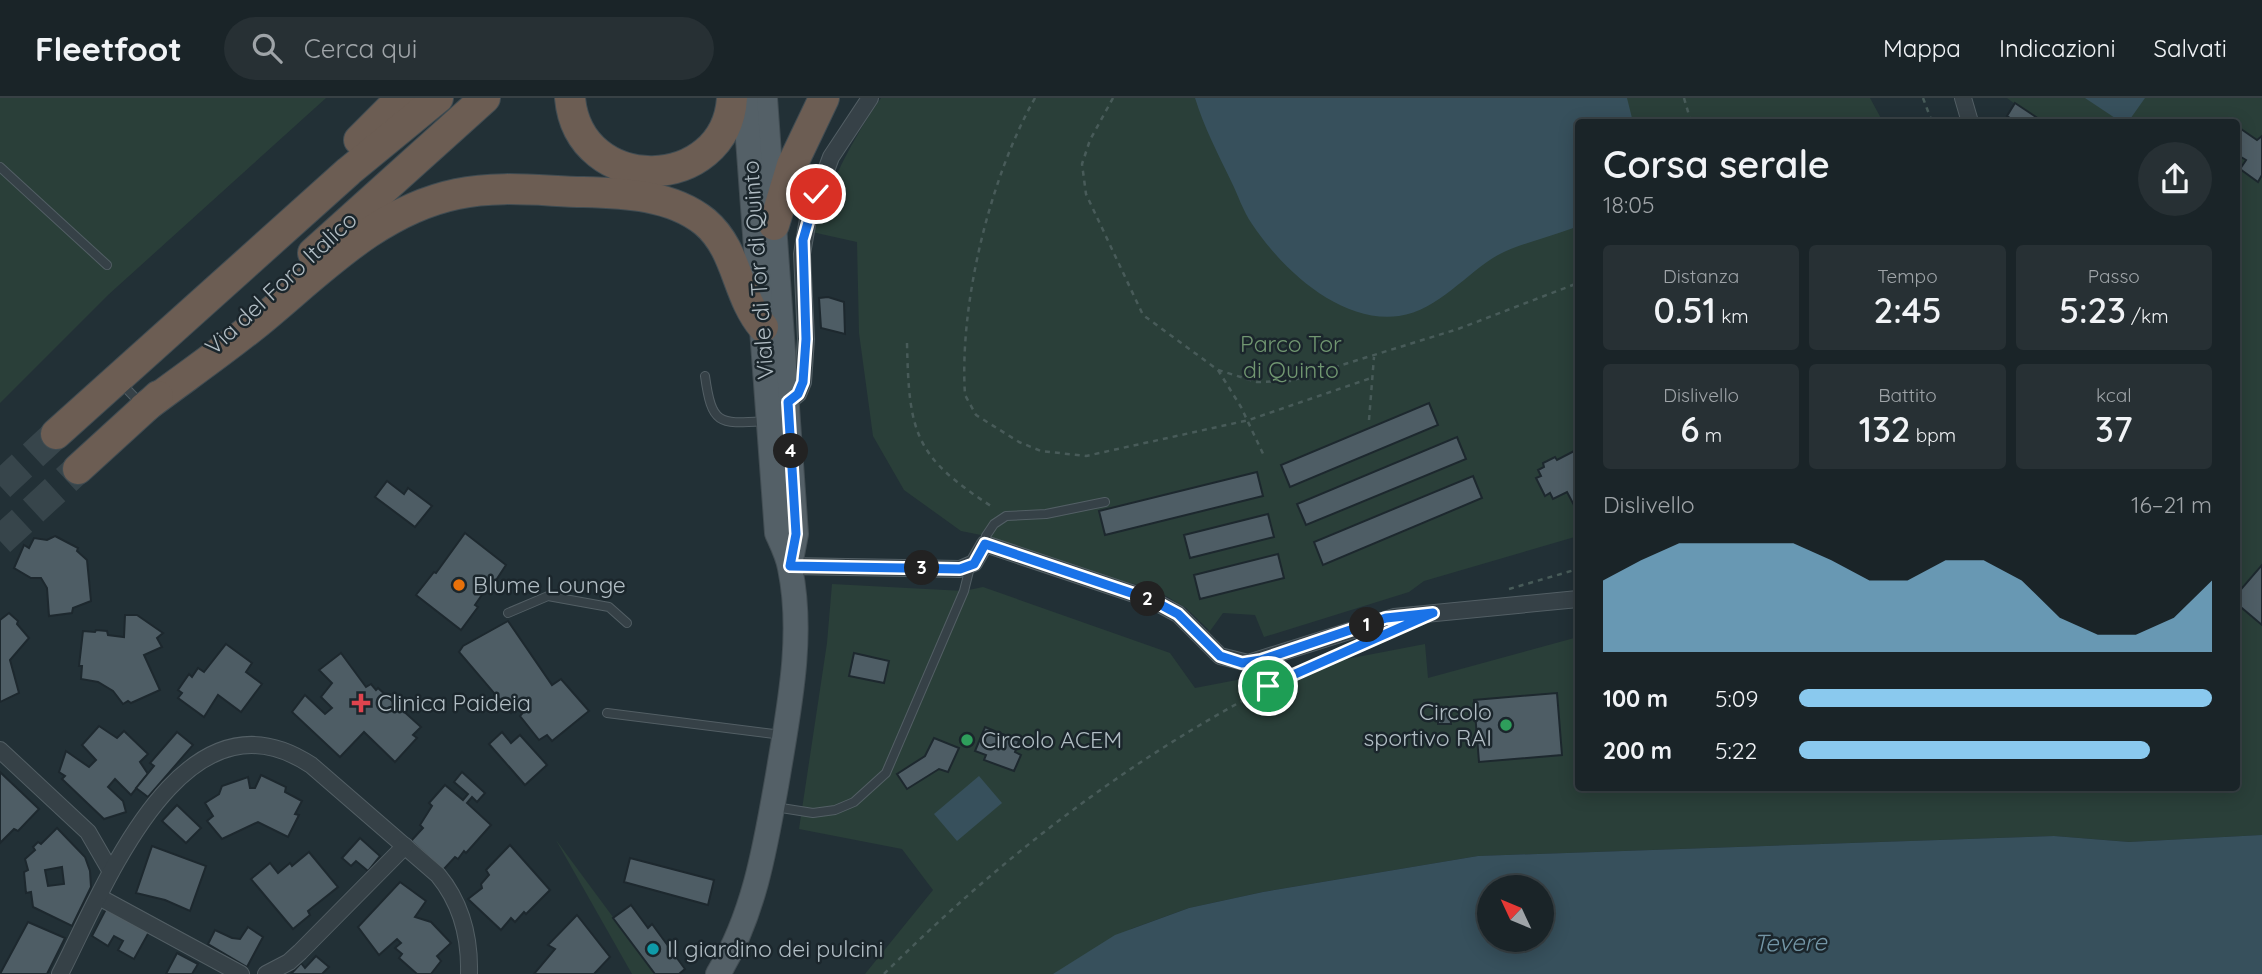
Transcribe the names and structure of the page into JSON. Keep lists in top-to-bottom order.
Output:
{
  "streets": {
    "highway": ["Via del Foro Italico"],
    "main road": ["Viale di Tor di Quinto"]
  },
  "water": ["Tevere"],
  "parks": ["Parco Tor di Quinto"],
  "places": {
    "other": [
      "Blume Lounge",
      "Circolo sportivo RAI",
      "Circolo ACEM",
      "Il giardino dei pulcini"
    ],
    "health": ["Clinica Paideia"]
  },
  "north": "top left",
  "page": {
    "header": "Fleetfoot",
    "search": "Cerca qui",
    "nav": ["Mappa", "Indicazioni", "Salvati"],
    "heading": ["Corsa serale", "18:05"],
    "stats": [
      ["Distanza", "0.51 km"],
      ["Tempo", "2:45"],
      ["Passo", "5:23 /km"],
      ["Dislivello", "6 m"],
      ["Battito", "132 bpm"],
      ["kcal", "37"]
    ],
    "pins": [
      "4",
      "3",
      "2",
      "1"
    ],
    "chart": ["Dislivello", "16–21 m"],
    "list": [
      {
        "name": "100 m",
        "note": "5:09"
      },
      {
        "name": "200 m",
        "note": "5:22"
      }
    ]
  }
}
